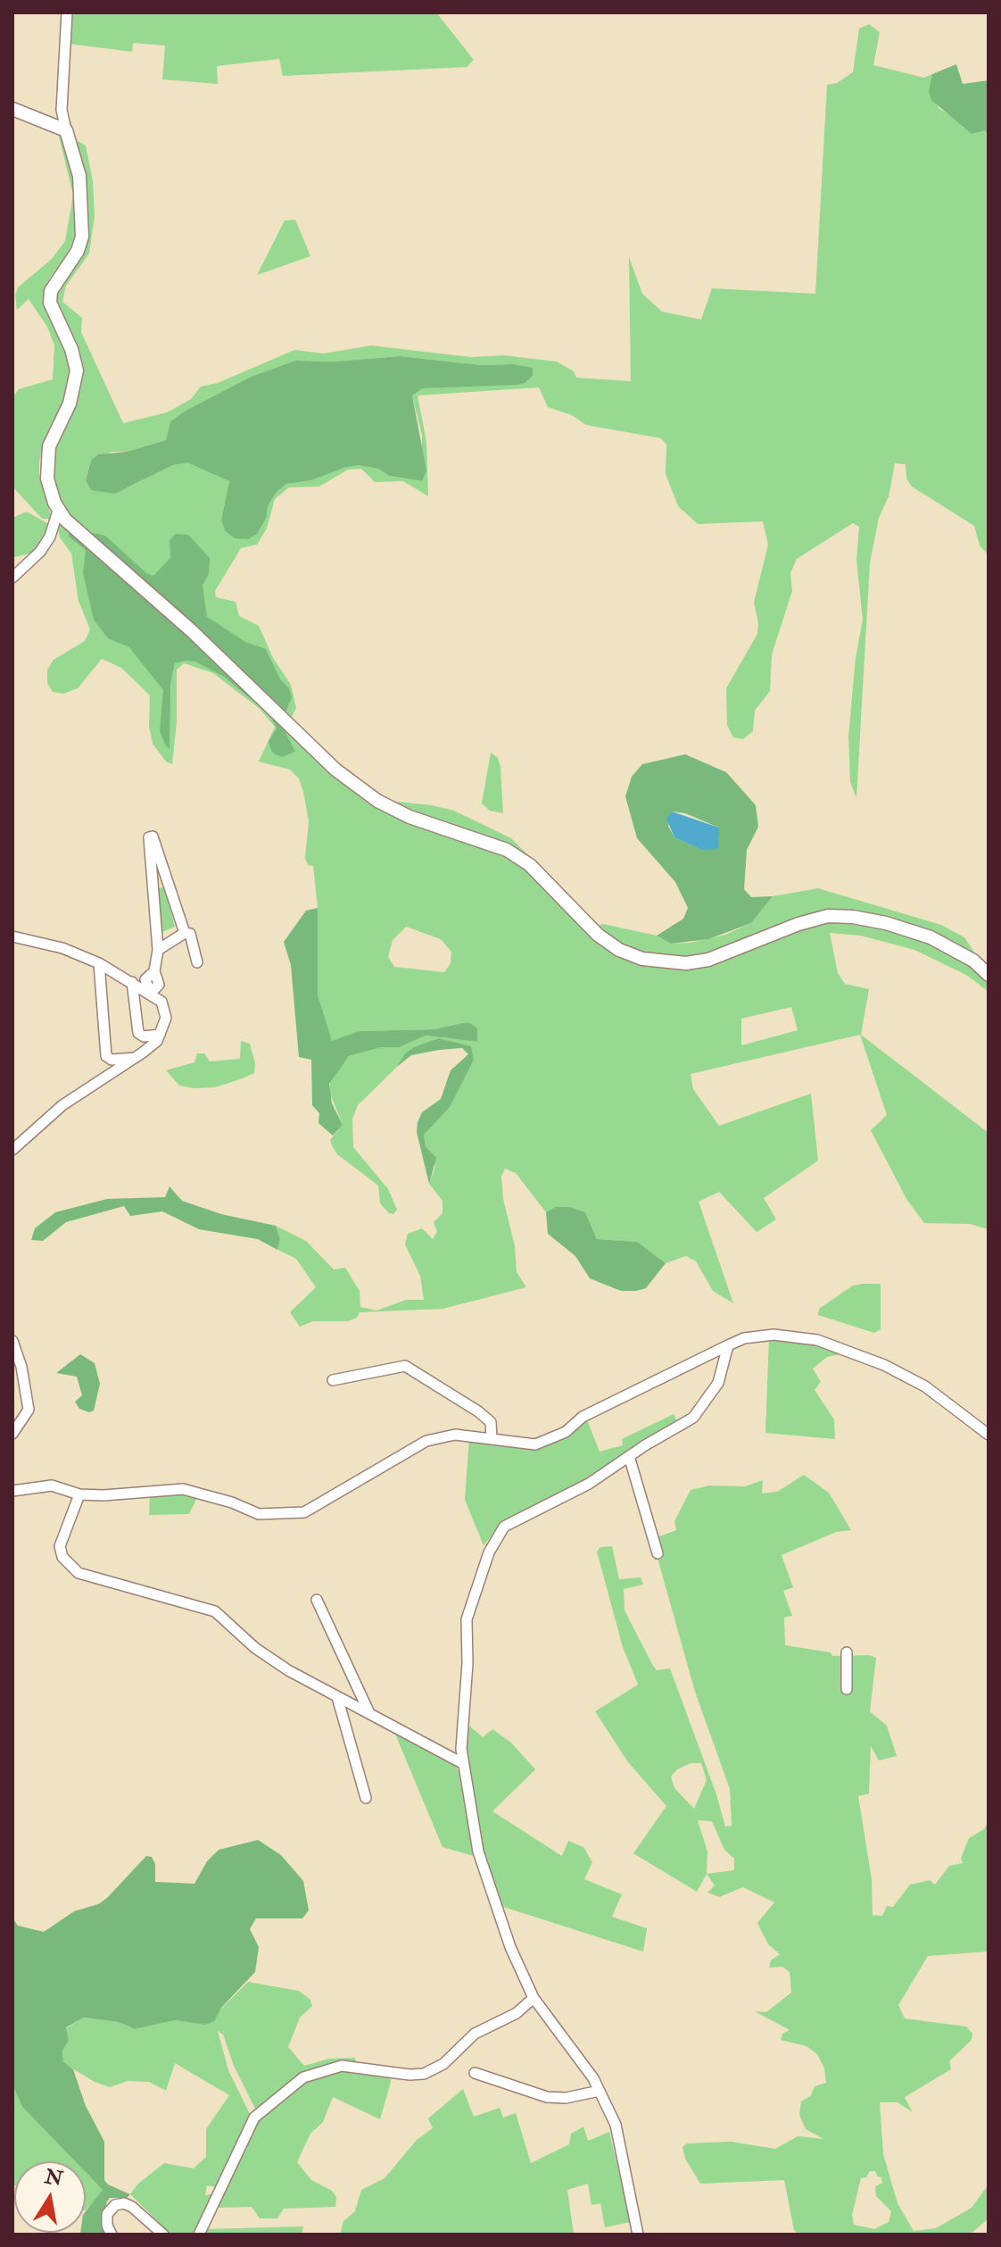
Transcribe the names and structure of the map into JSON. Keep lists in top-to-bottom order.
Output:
{
  "north": "top"
}
